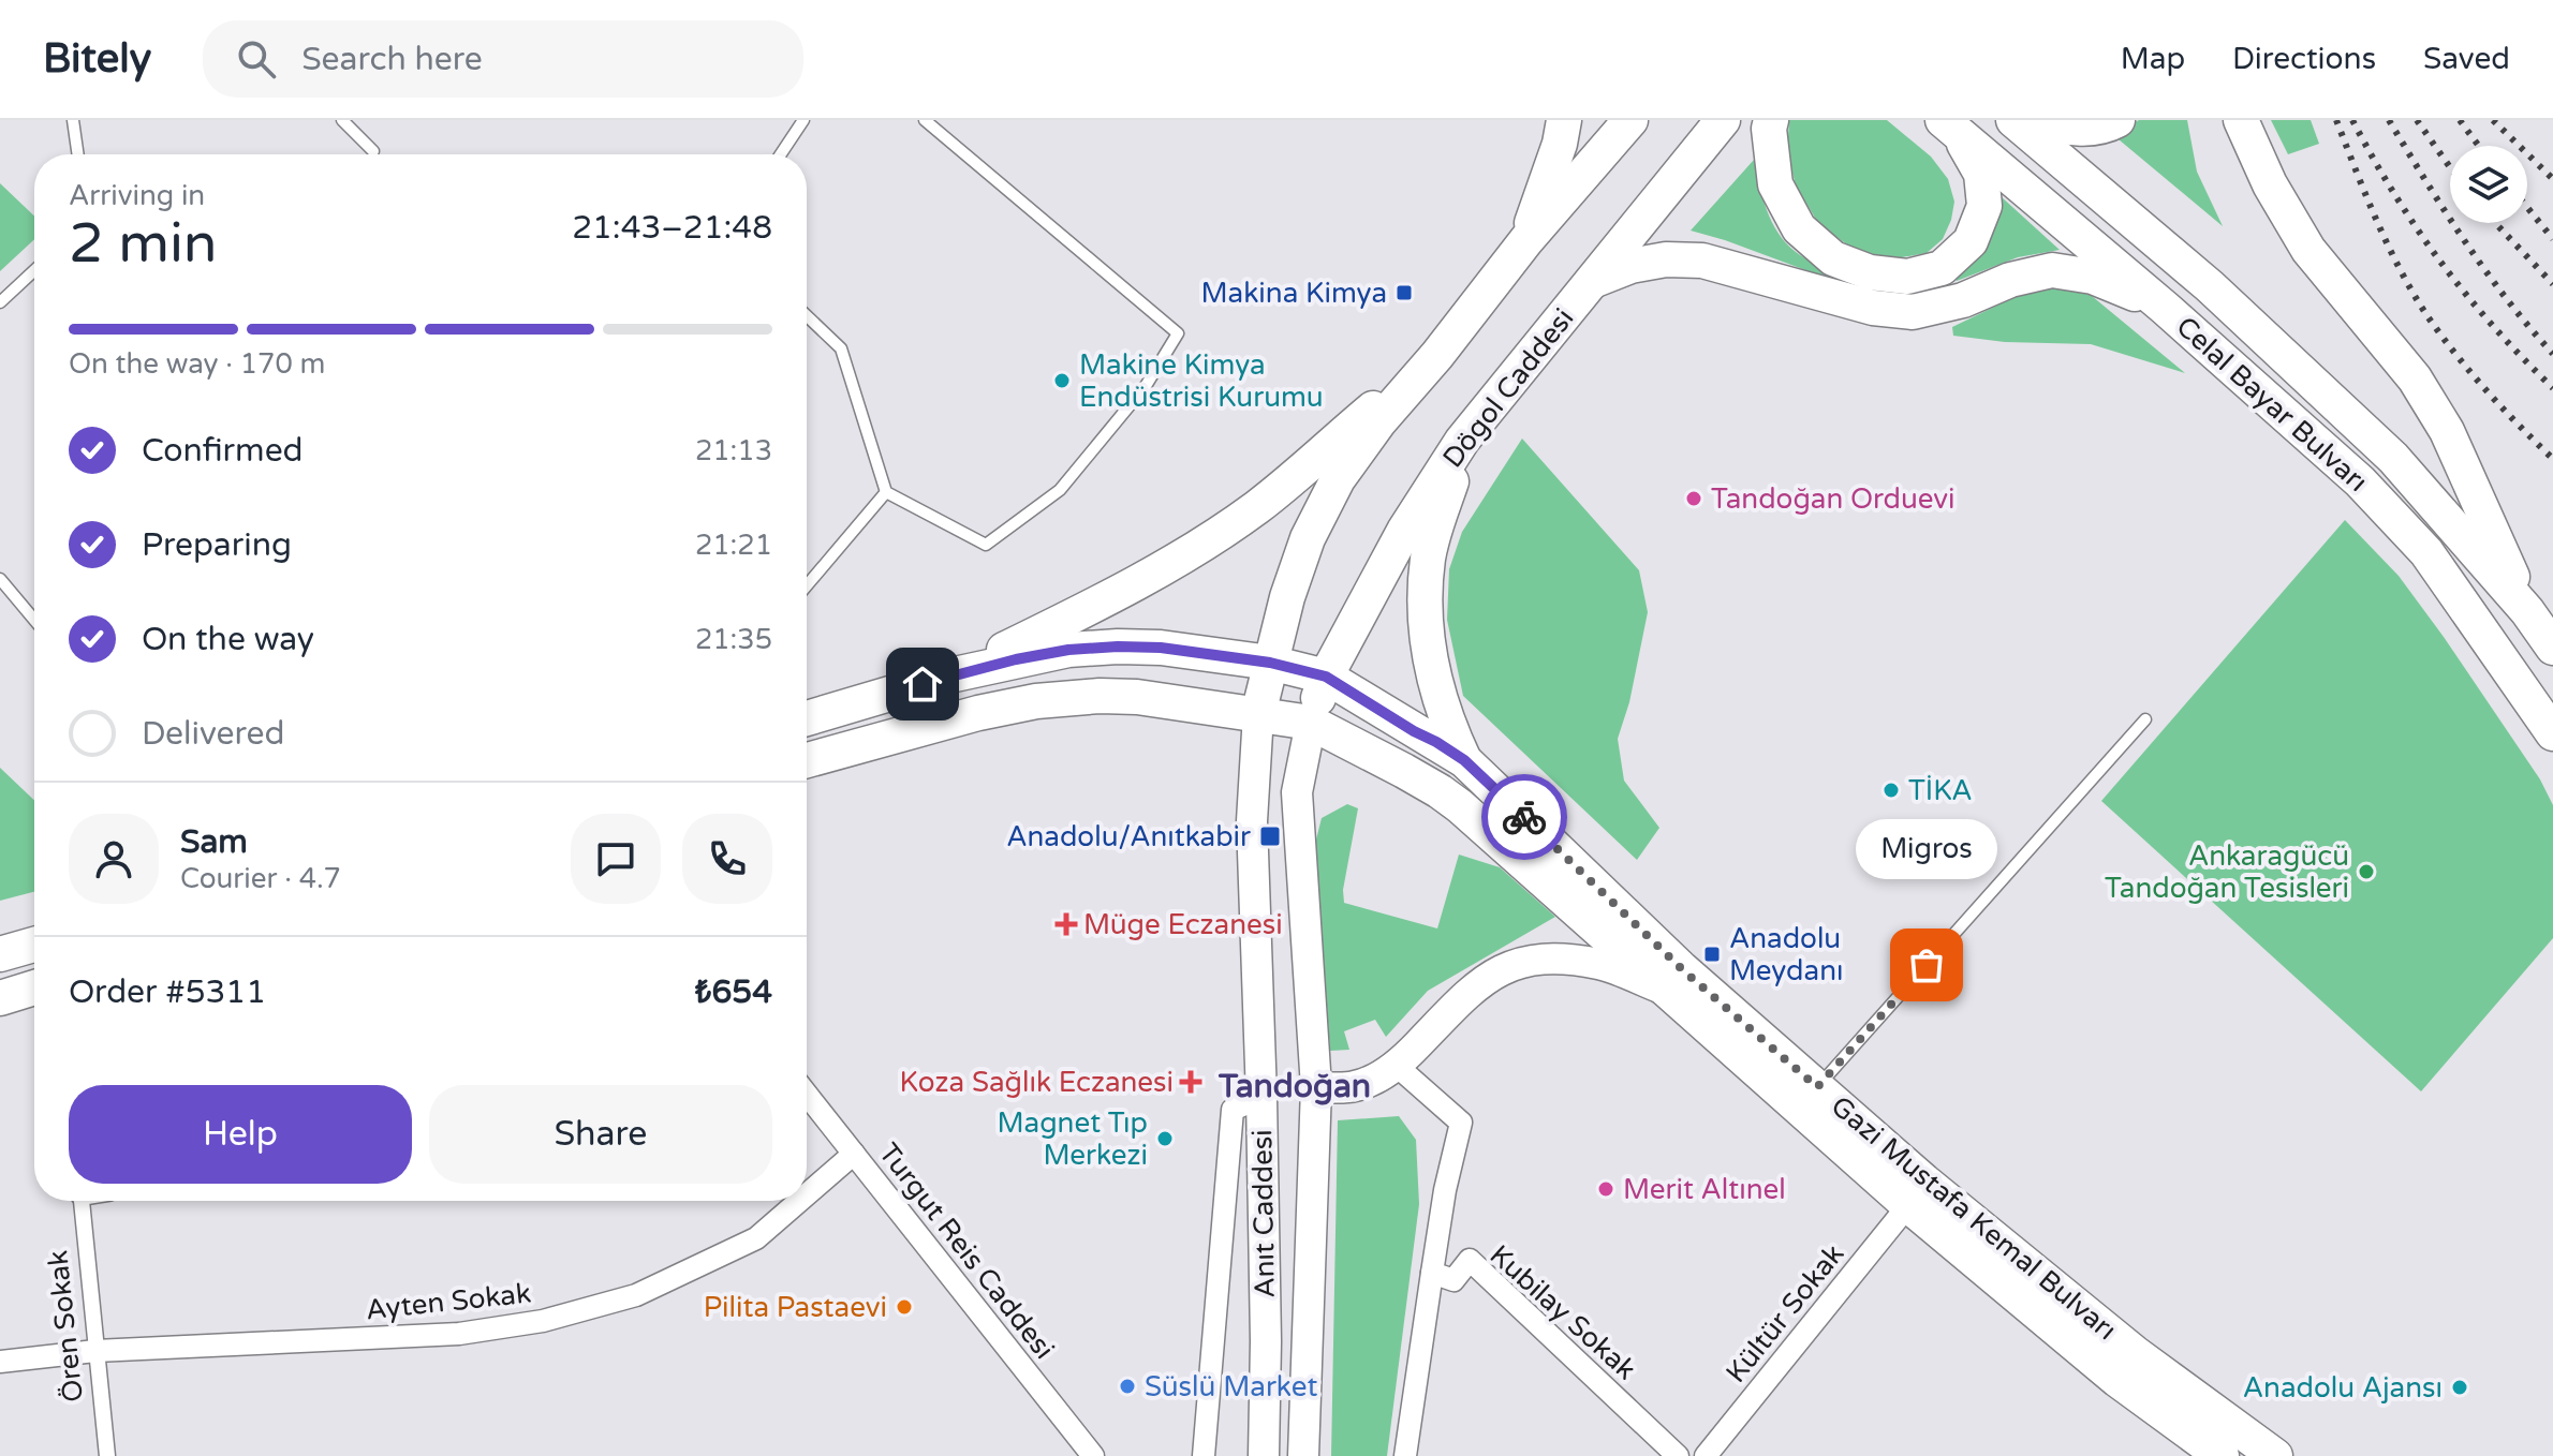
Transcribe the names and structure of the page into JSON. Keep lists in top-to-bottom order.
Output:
{
  "streets": {
    "main road": [
      "Dögol Caddesi",
      "Celal Bayar Bulvarı",
      "Anıt Caddesi",
      "Gazi Mustafa Kemal Bulvarı"
    ],
    "street": [
      "Turgut Reis Caddesi",
      "Ayten Sokak",
      "Kubilay Sokak",
      "Kültür Sokak",
      "Ören Sokak"
    ]
  },
  "crossings": [
    ["Dögol Caddesi", "Anıt Caddesi"],
    ["Dögol Caddesi", "Gazi Mustafa Kemal Bulvarı"],
    ["Anıt Caddesi", "Gazi Mustafa Kemal Bulvarı"],
    ["Gazi Mustafa Kemal Bulvarı", "Kültür Sokak"],
    ["Turgut Reis Caddesi", "Ayten Sokak"],
    ["Ayten Sokak", "Ören Sokak"]
  ],
  "districts": ["Tandoğan"],
  "places": {
    "transit": ["Makina Kimya", "Anadolu/Anıtkabir", "Anadolu Meydanı"],
    "other": [
      "Makine Kimya Endüstrisi Kurumu",
      "Tandoğan Orduevi",
      "TİKA",
      "Ankaragücü Tandoğan Tesisleri",
      "Migros",
      "Magnet Tıp Merkezi",
      "Merit Altınel",
      "Pilita Pastaevi",
      "Süslü Market",
      "Anadolu Ajansı"
    ],
    "health": ["Müge Eczanesi", "Koza Sağlık Eczanesi"]
  },
  "page": {
    "header": "Bitely",
    "search": "Search here",
    "nav": ["Map", "Directions", "Saved"],
    "heading": ["2 min", "Arriving in", "21:43–21:48"],
    "panel": [
      "Sam",
      "Courier · 4.7",
      "Order #5311",
      "₺654"
    ],
    "bar": "On the way · 170 m",
    "list": [
      ["Confirmed", "21:13"],
      ["Preparing", "21:21"],
      ["On the way", "21:35"],
      "Delivered"
    ],
    "bubble": "Migros",
    "buttons": ["Help", "Share"]
  }
}
